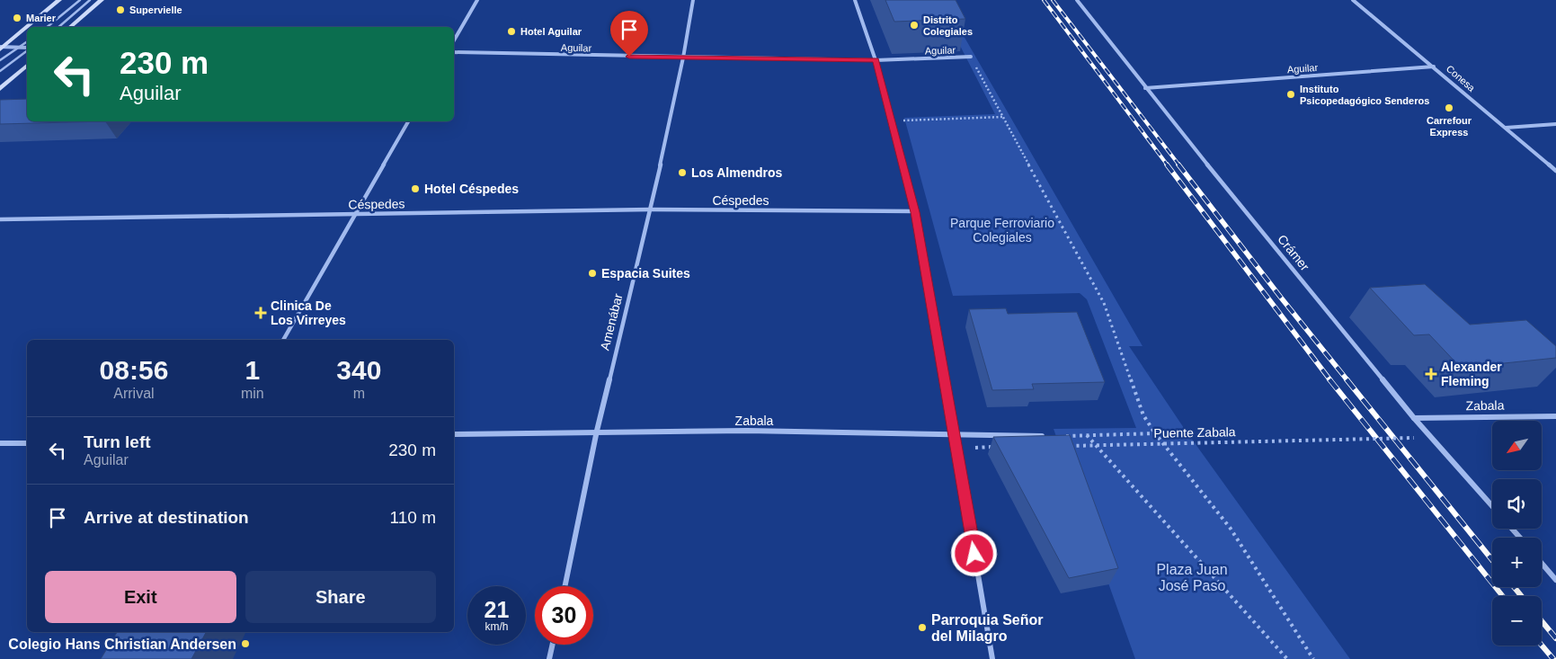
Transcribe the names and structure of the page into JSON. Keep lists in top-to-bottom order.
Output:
{
  "streets": {
    "street": [
      "Aguilar",
      "Conesa",
      "Céspedes",
      "Crámer",
      "Amenábar",
      "Zabala"
    ],
    "path": ["Puente Zabala"]
  },
  "crossings": [
    ["Aguilar", "Conesa"],
    ["Aguilar", "Crámer"],
    ["Aguilar", "Amenábar"],
    ["Céspedes", "Amenábar"],
    ["Crámer", "Zabala"],
    ["Amenábar", "Zabala"]
  ],
  "parks": ["Parque Ferroviario Colegiales", "Plaza Juan José Paso"],
  "places": {
    "other": [
      "Supervielle",
      "Marier",
      "Distrito Colegiales",
      "Hotel Aguilar",
      "Instituto Psicopedagógico Senderos",
      "Carrefour Express",
      "Los Almendros",
      "Hotel Céspedes",
      "Espacia Suites",
      "Parroquia Señor del Milagro",
      "Colegio Hans Christian Andersen"
    ],
    "health": ["Clinica De Los Virreyes", "Alexander Fleming"]
  },
  "north": "bottom left",
  "page": {
    "turn": ["230 m", "Aguilar"],
    "eta": [
      "08:56",
      "Arrival",
      "1",
      "min",
      "340",
      "m"
    ],
    "list": [
      {
        "name": "Turn left",
        "note": "Aguilar",
        "value": "230 m"
      },
      {
        "name": "Arrive at destination",
        "value": "110 m"
      }
    ],
    "map_buttons": ["+", "−"],
    "buttons": ["Exit", "Share"],
    "speed": "21 km/h",
    "limit": "30"
  }
}
